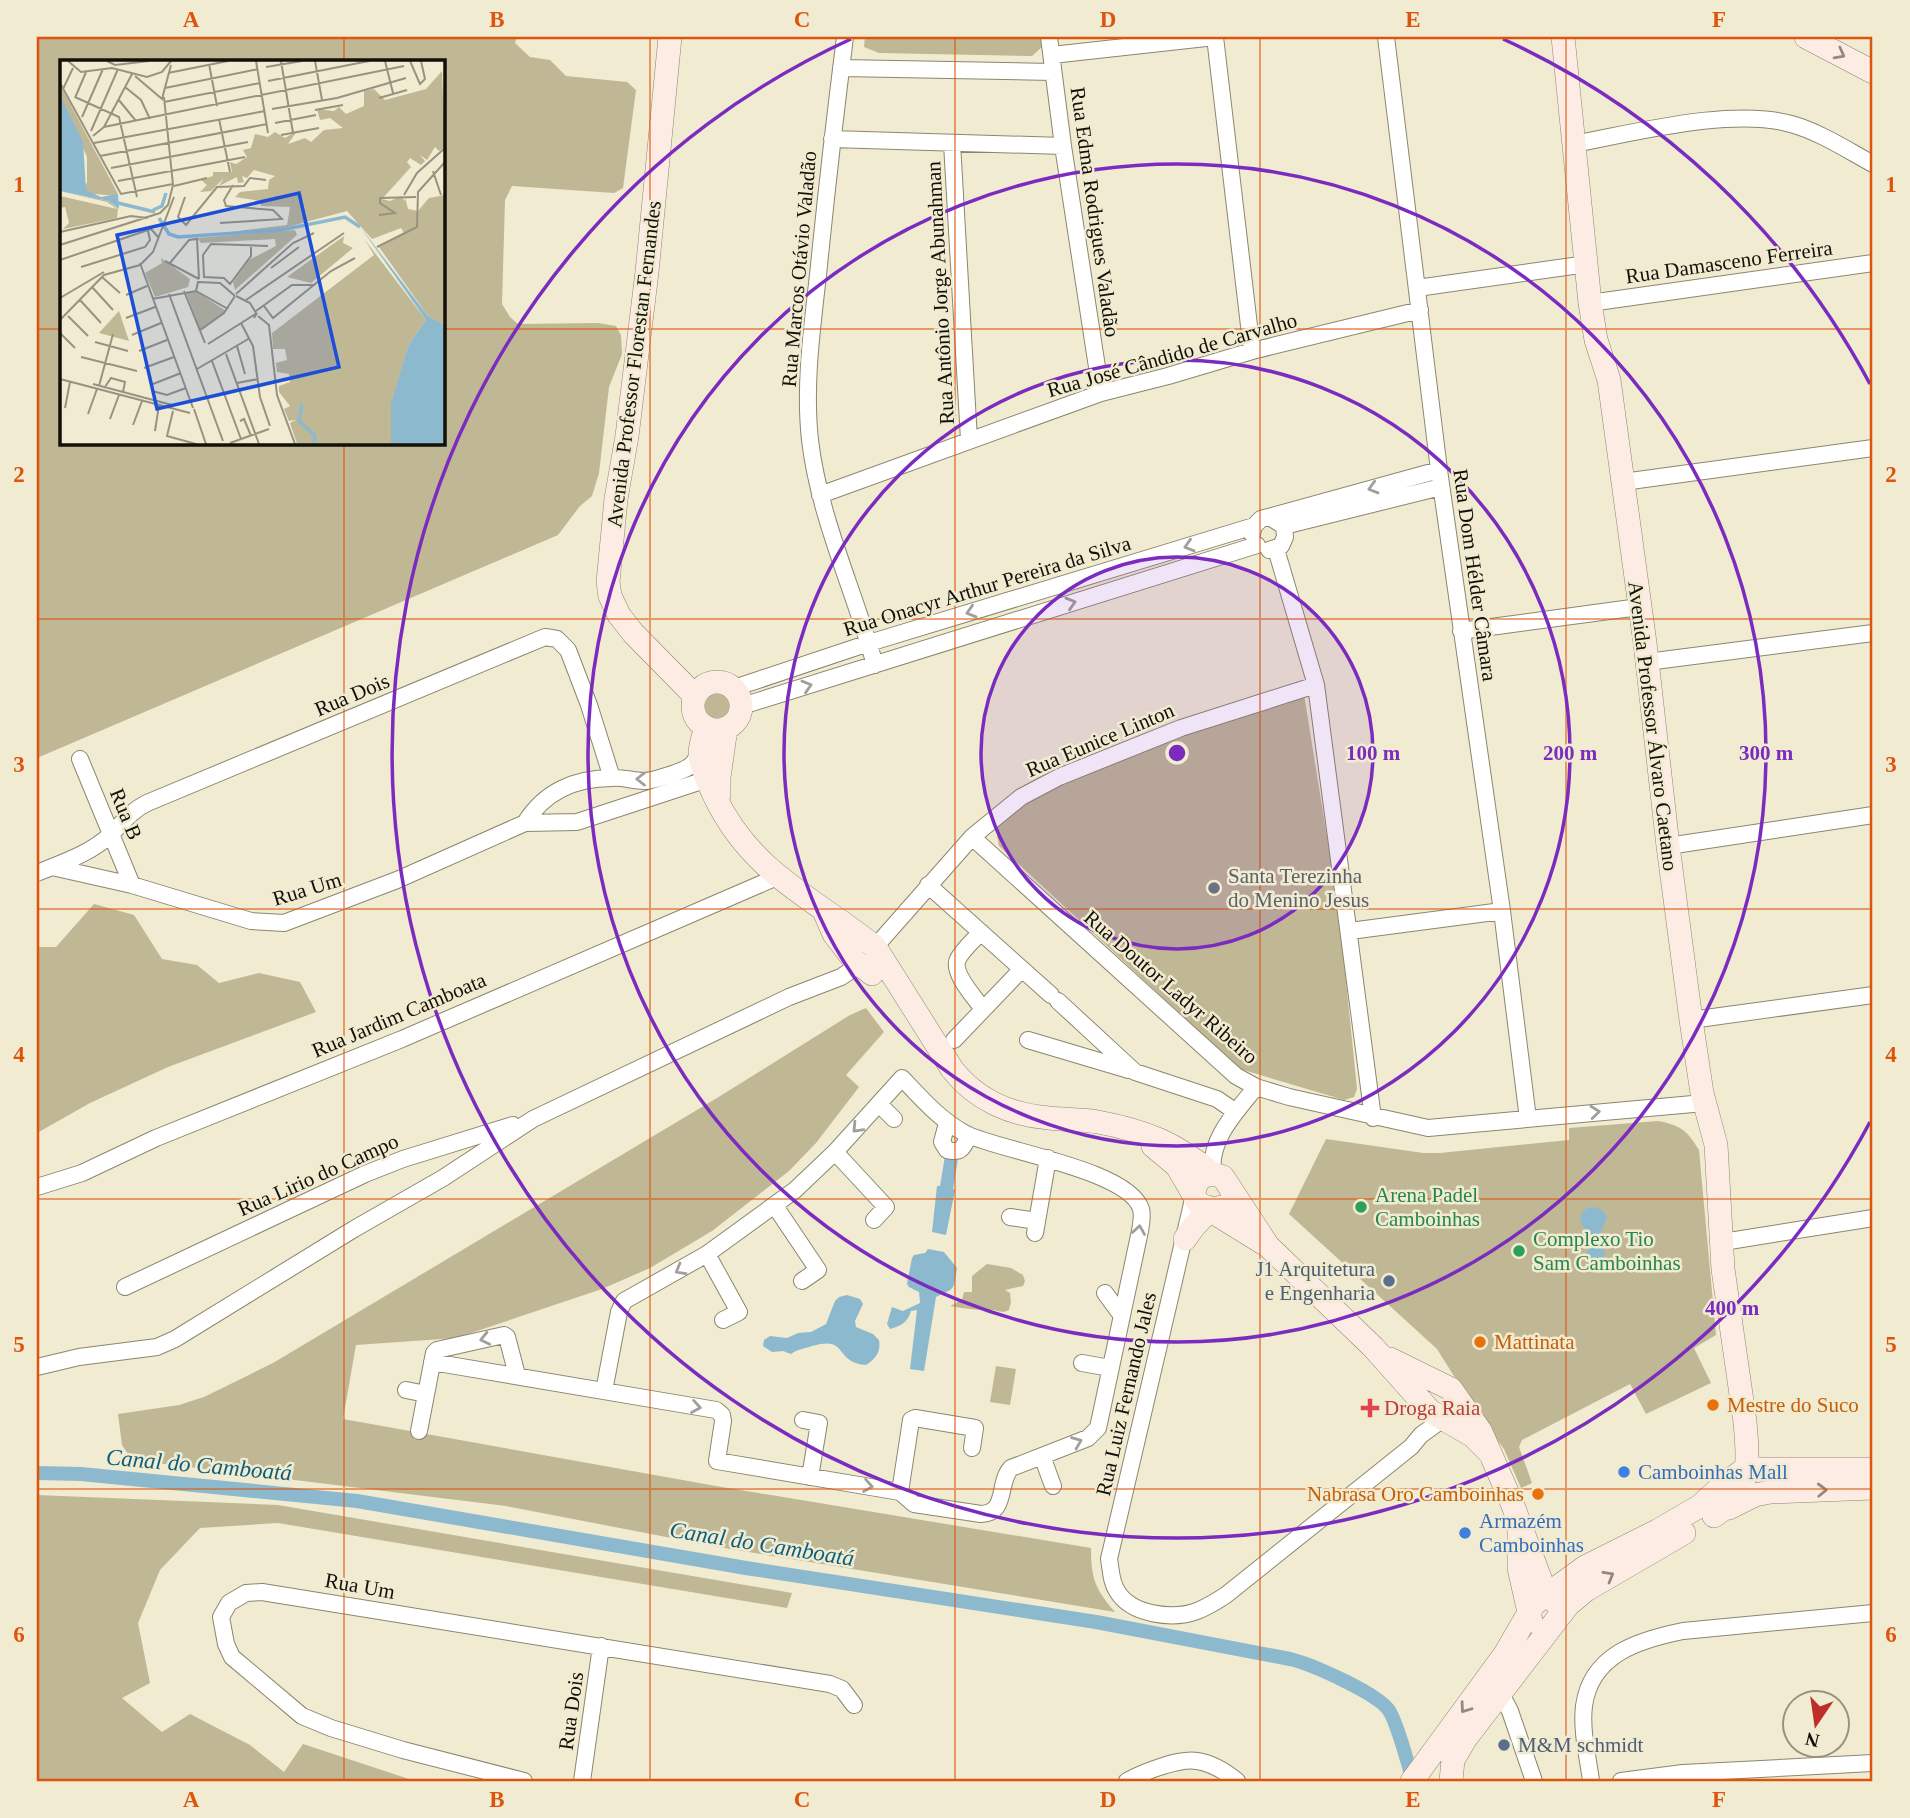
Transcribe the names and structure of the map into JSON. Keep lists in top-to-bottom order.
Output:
{
  "streets": {
    "street": [
      "Rua Edma Rodrigues Valadão",
      "Rua Damasceno Ferreira",
      "Rua Marcos Otávio Valadão",
      "Rua Antônio Jorge Abunahman",
      "Rua José Cândido de Carvalho",
      "Avenida Professor Florestan Fernandes",
      "Rua Dom Hélder Câmara",
      "Rua Onacyr Arthur Pereira da Silva",
      "Rua Dois",
      "Avenida Professor Álvaro Caetano",
      "Rua Eunice Linton",
      "Rua B",
      "Rua Um",
      "Rua Doutor Ladyr Ribeiro",
      "Rua Jardim Camboata",
      "Rua Lirio do Campo",
      "Rua Luiz Fernando Jales"
    ]
  },
  "crossings": [
    ["Rua Edma Rodrigues Valadão", "Rua José Cândido de Carvalho"],
    ["Rua Damasceno Ferreira", "Avenida Professor Álvaro Caetano"],
    ["Rua Marcos Otávio Valadão", "Rua José Cândido de Carvalho"],
    ["Rua Marcos Otávio Valadão", "Rua Onacyr Arthur Pereira da Silva"],
    ["Rua Antônio Jorge Abunahman", "Rua José Cândido de Carvalho"],
    ["Rua José Cândido de Carvalho", "Rua Dom Hélder Câmara"],
    ["Avenida Professor Florestan Fernandes", "Rua Onacyr Arthur Pereira da Silva"],
    ["Rua Dom Hélder Câmara", "Rua Doutor Ladyr Ribeiro"],
    ["Rua Dois", "Rua B"],
    ["Rua Dois", "Rua Um"],
    ["Avenida Professor Álvaro Caetano", "Rua Doutor Ladyr Ribeiro"],
    ["Rua Eunice Linton", "Rua Doutor Ladyr Ribeiro"],
    ["Rua Eunice Linton", "Rua Lirio do Campo"],
    ["Rua B", "Rua Um"]
  ],
  "water": ["Canal do Camboatá"],
  "places": {
    "other": [
      "Santa Terezinha do Menino Jesus",
      "Arena Padel Camboinhas",
      "Complexo Tio Sam Camboinhas",
      "J1 Arquitetura e Engenharia",
      "Mattinata",
      "Mestre do Suco",
      "Camboinhas Mall",
      "Nabrasa Oro Camboinhas",
      "Armazém Camboinhas",
      "M&M schmidt"
    ],
    "health": ["Droga Raia"]
  },
  "north": "bottom",
  "grid": {
    "columns": [
      "A",
      "B",
      "C",
      "D",
      "E",
      "F"
    ],
    "rows": [
      "1",
      "2",
      "3",
      "4",
      "5",
      "6"
    ]
  },
  "rings": [
    "100 m",
    "200 m",
    "300 m",
    "400 m"
  ]
}
